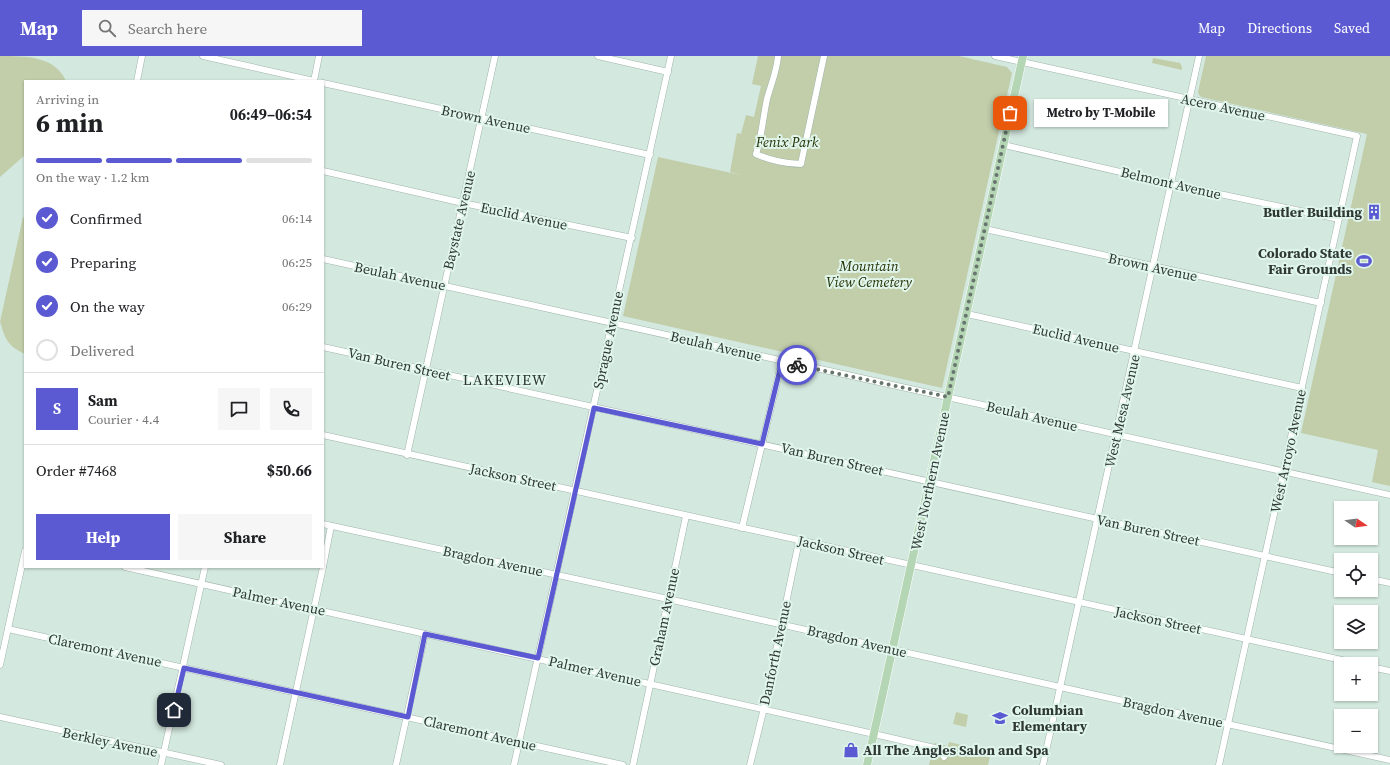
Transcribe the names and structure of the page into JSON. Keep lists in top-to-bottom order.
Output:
{
  "streets": {
    "main road": ["West Northern Avenue"],
    "street": [
      "Acero Avenue",
      "Brown Avenue",
      "Belmont Avenue",
      "Euclid Avenue",
      "Baystate Avenue",
      "Beulah Avenue",
      "Sprague Avenue",
      "Van Buren Street",
      "West Mesa Avenue",
      "West Arroyo Avenue",
      "Jackson Street",
      "Bragdon Avenue",
      "Palmer Avenue",
      "Graham Avenue",
      "Claremont Avenue",
      "Danforth Avenue",
      "Berkley Avenue"
    ]
  },
  "crossings": [
    ["Acero Avenue", "West Mesa Avenue"],
    ["Acero Avenue", "West Arroyo Avenue"],
    ["Acero Avenue", "West Northern Avenue"],
    ["Brown Avenue", "Baystate Avenue"],
    ["Brown Avenue", "Sprague Avenue"],
    ["Brown Avenue", "West Mesa Avenue"],
    ["Brown Avenue", "West Arroyo Avenue"],
    ["Brown Avenue", "West Northern Avenue"],
    ["Belmont Avenue", "West Mesa Avenue"],
    ["Belmont Avenue", "West Arroyo Avenue"],
    ["Belmont Avenue", "West Northern Avenue"],
    ["Euclid Avenue", "Baystate Avenue"],
    ["Euclid Avenue", "Sprague Avenue"],
    ["Euclid Avenue", "West Mesa Avenue"],
    ["Euclid Avenue", "West Arroyo Avenue"],
    ["Euclid Avenue", "West Northern Avenue"],
    ["Baystate Avenue", "Beulah Avenue"],
    ["Baystate Avenue", "Van Buren Street"],
    ["Baystate Avenue", "Jackson Street"],
    ["Beulah Avenue", "Sprague Avenue"],
    ["Beulah Avenue", "West Mesa Avenue"],
    ["Beulah Avenue", "West Arroyo Avenue"],
    ["Beulah Avenue", "West Northern Avenue"],
    ["Sprague Avenue", "Van Buren Street"],
    ["Sprague Avenue", "Jackson Street"],
    ["Sprague Avenue", "Bragdon Avenue"],
    ["Sprague Avenue", "Palmer Avenue"],
    ["Sprague Avenue", "Claremont Avenue"],
    ["Van Buren Street", "West Mesa Avenue"],
    ["Van Buren Street", "West Arroyo Avenue"],
    ["Van Buren Street", "West Northern Avenue"],
    ["West Mesa Avenue", "Jackson Street"],
    ["West Mesa Avenue", "Bragdon Avenue"],
    ["West Arroyo Avenue", "Jackson Street"],
    ["West Arroyo Avenue", "Bragdon Avenue"],
    ["Jackson Street", "West Northern Avenue"],
    ["Jackson Street", "Graham Avenue"],
    ["Jackson Street", "Danforth Avenue"],
    ["West Northern Avenue", "Bragdon Avenue"],
    ["West Northern Avenue", "Palmer Avenue"],
    ["Bragdon Avenue", "Graham Avenue"],
    ["Bragdon Avenue", "Danforth Avenue"],
    ["Palmer Avenue", "Graham Avenue"],
    ["Palmer Avenue", "Danforth Avenue"]
  ],
  "districts": ["LAKEVIEW"],
  "parks": ["Fenix Park", "Mountain View Cemetery"],
  "places": {
    "other": ["Metro by T-Mobile"],
    "building": ["Butler Building"],
    "sports": ["Colorado State Fair Grounds"],
    "school or university": ["Columbian Elementary"],
    "shop": ["All The Angles Salon and Spa"]
  },
  "north": "right",
  "page": {
    "header": "Map",
    "search": "Search here",
    "nav": ["Map", "Directions", "Saved"],
    "heading": ["6 min", "Arriving in", "06:49–06:54"],
    "panel": [
      "Sam",
      "Courier · 4.4",
      "Order #7468",
      "$50.66"
    ],
    "bubble": "Metro by T-Mobile",
    "bar": "On the way · 1.2 km",
    "list": [
      ["Confirmed", "06:14"],
      ["Preparing", "06:25"],
      ["On the way", "06:29"],
      "Delivered"
    ],
    "round": "S",
    "map_buttons": ["+", "−"],
    "buttons": ["Help", "Share"]
  }
}
